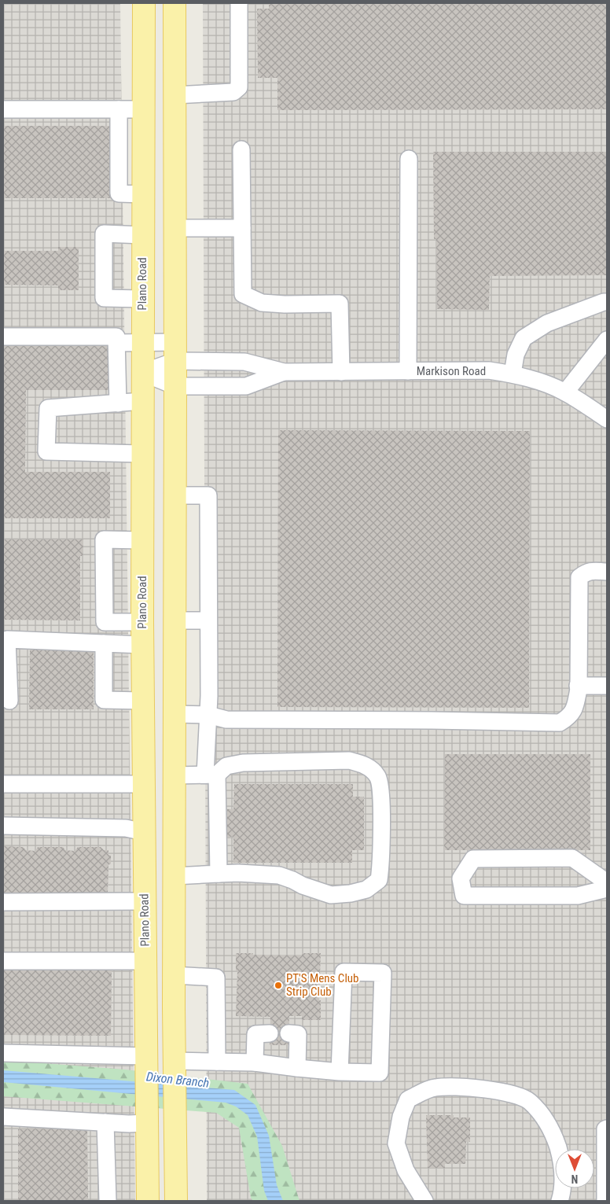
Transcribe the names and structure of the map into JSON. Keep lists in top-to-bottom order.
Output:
{
  "streets": {
    "main road": ["Plano Road"],
    "street": ["Markison Road"]
  },
  "crossings": [
    ["Plano Road", "Markison Road"]
  ],
  "water": ["Dixon Branch"],
  "places": ["PT'S Mens Club Strip Club"],
  "north": "bottom"
}
